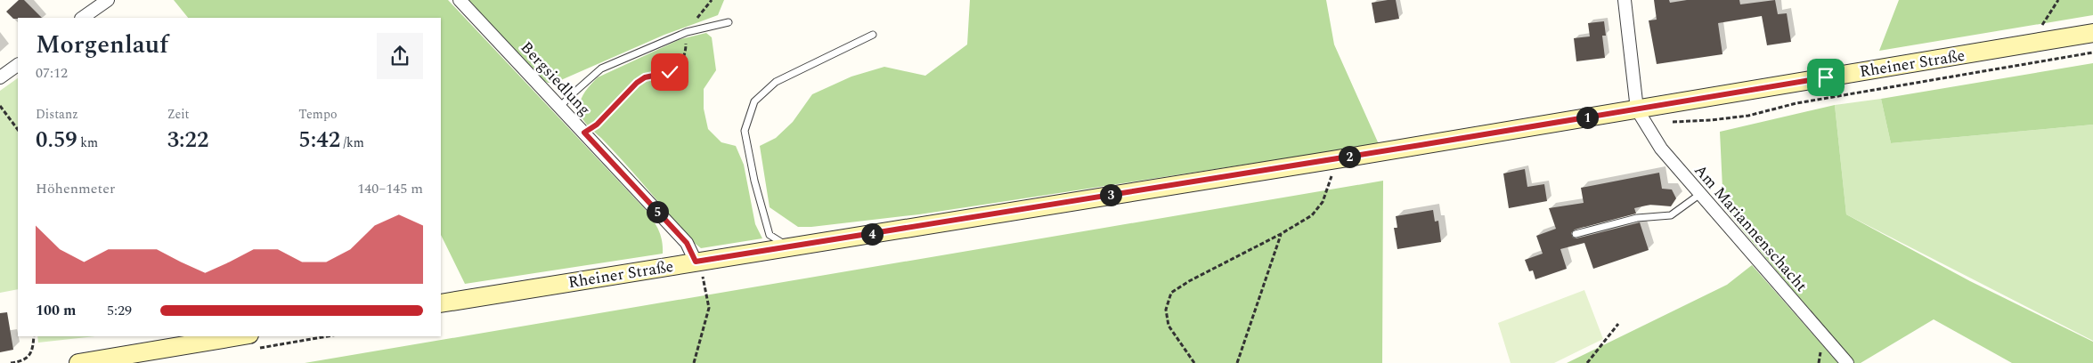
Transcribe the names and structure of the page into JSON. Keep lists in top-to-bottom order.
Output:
{
  "streets": {
    "main road": ["Rheiner Straße"],
    "street": ["Bergsiedlung", "Am Mariannenschacht"]
  },
  "crossings": [
    ["Rheiner Straße", "Bergsiedlung"],
    ["Rheiner Straße", "Am Mariannenschacht"]
  ],
  "page": {
    "heading": ["Morgenlauf", "07:12"],
    "stats": [
      ["Distanz", "0.59 km"],
      ["Zeit", "3:22"],
      ["Tempo", "5:42 /km"]
    ],
    "pins": [
      "1",
      "2",
      "3",
      "5",
      "4"
    ],
    "chart": ["Höhenmeter", "140–145 m"],
    "list": [
      {
        "name": "100 m",
        "note": "5:29"
      }
    ]
  }
}
